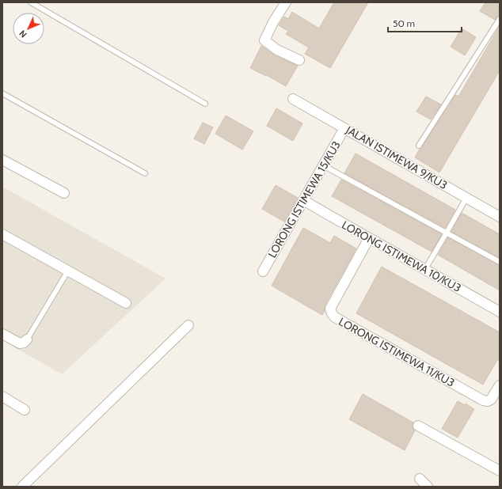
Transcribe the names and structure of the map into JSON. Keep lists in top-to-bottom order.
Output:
{
  "streets": {
    "street": [
      "JALAN ISTIMEWA 9/KU3",
      "LORONG ISTIMEWA 15/KU3",
      "LORONG ISTIMEWA 10/KU3",
      "LORONG ISTIMEWA 11/KU3"
    ]
  },
  "crossings": [
    ["JALAN ISTIMEWA 9/KU3", "LORONG ISTIMEWA 15/KU3"],
    ["LORONG ISTIMEWA 15/KU3", "LORONG ISTIMEWA 10/KU3"],
    ["LORONG ISTIMEWA 10/KU3", "LORONG ISTIMEWA 11/KU3"]
  ],
  "scale_bar": "50 m",
  "north": "bottom left"
}
